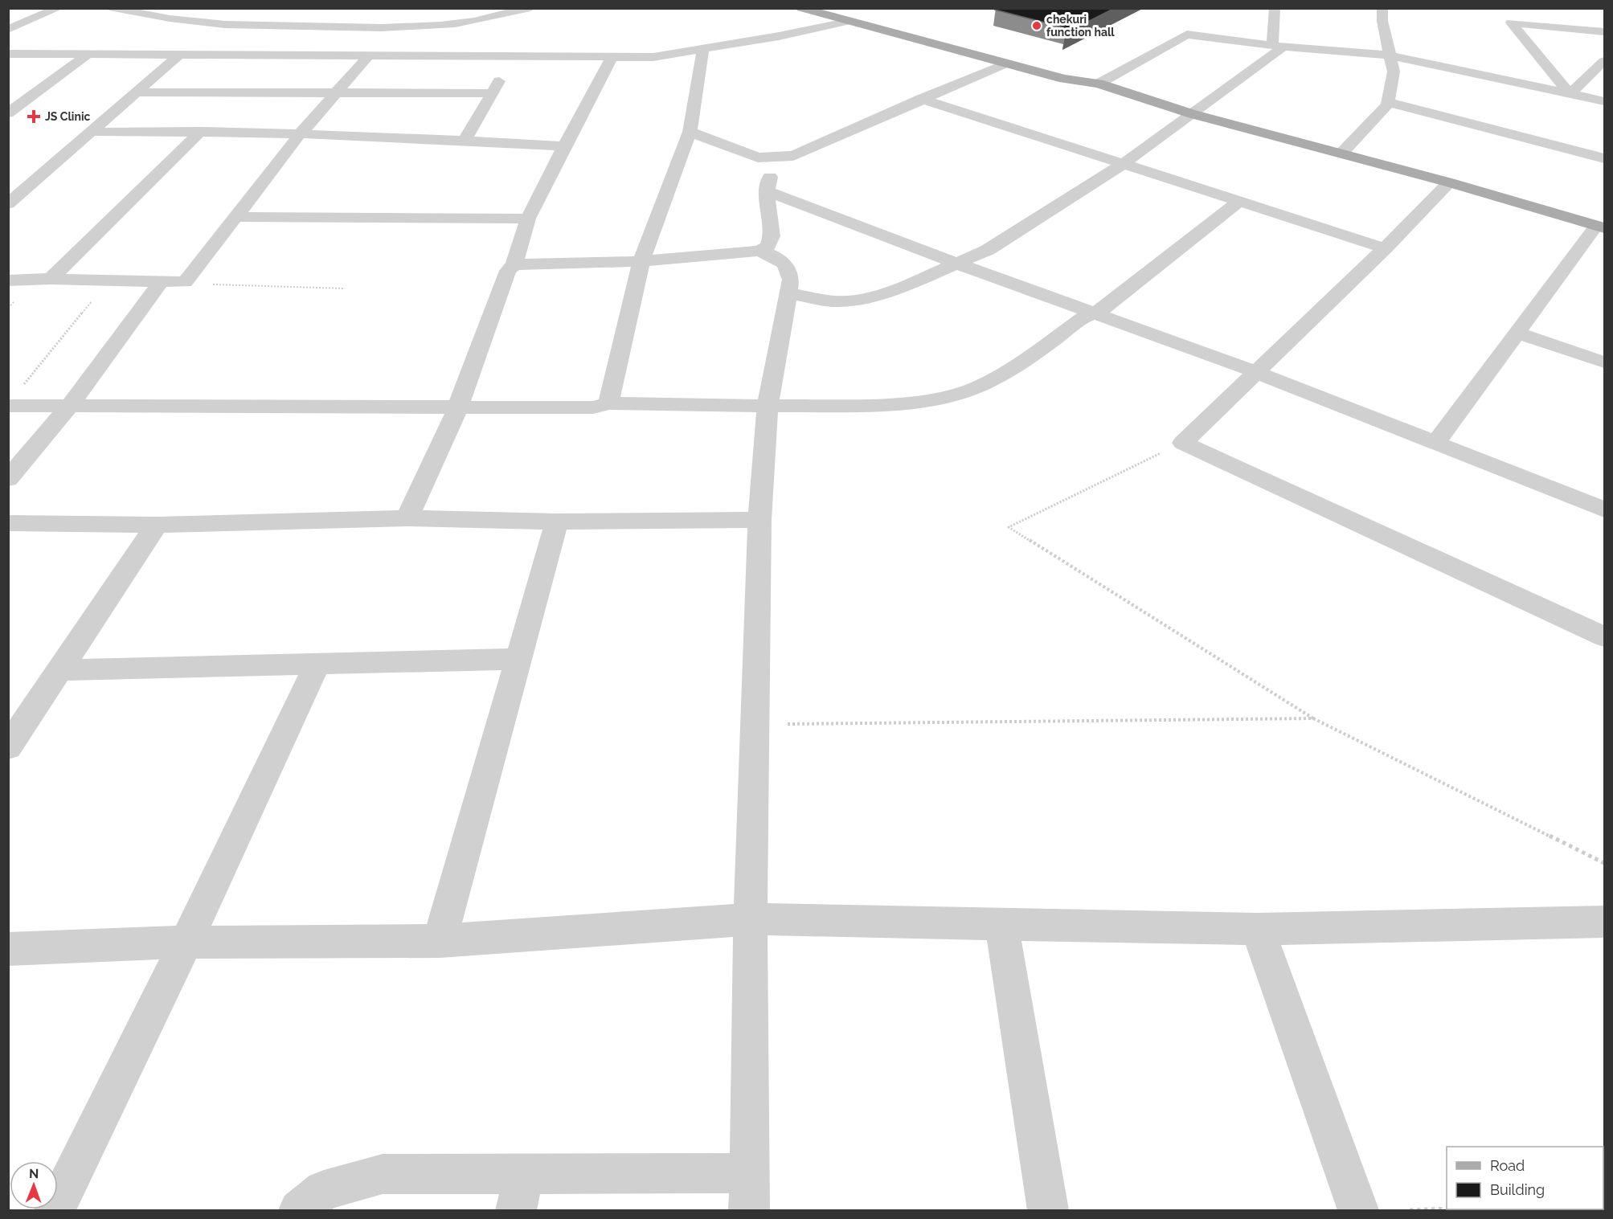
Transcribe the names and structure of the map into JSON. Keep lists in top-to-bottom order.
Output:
{
  "places": {
    "other": ["chekuri function hall"],
    "health": ["JS Clinic"]
  },
  "legend": ["Road", "Building"],
  "north": "top"
}
